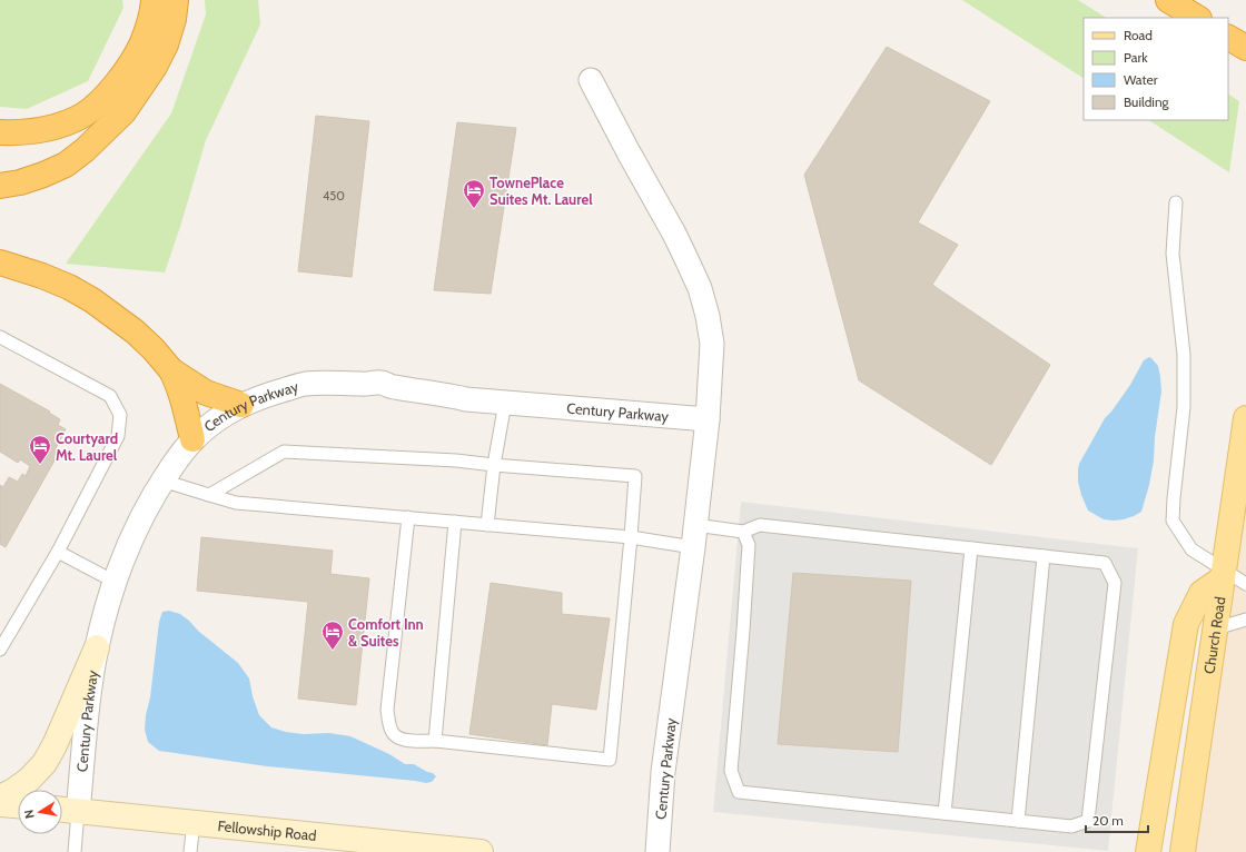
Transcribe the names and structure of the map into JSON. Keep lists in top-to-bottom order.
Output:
{
  "streets": {
    "main road": ["Church Road"],
    "street": ["Century Parkway", "Fellowship Road"]
  },
  "crossings": [
    ["Century Parkway", "Fellowship Road"]
  ],
  "places": {
    "hotel": ["TownePlace Suites Mt. Laurel", "Courtyard Mt. Laurel", "Comfort Inn & Suites"]
  },
  "house_numbers": ["450"],
  "legend": [
    "Road",
    "Park",
    "Water",
    "Building"
  ],
  "scale_bar": "20 m",
  "north": "left"
}
